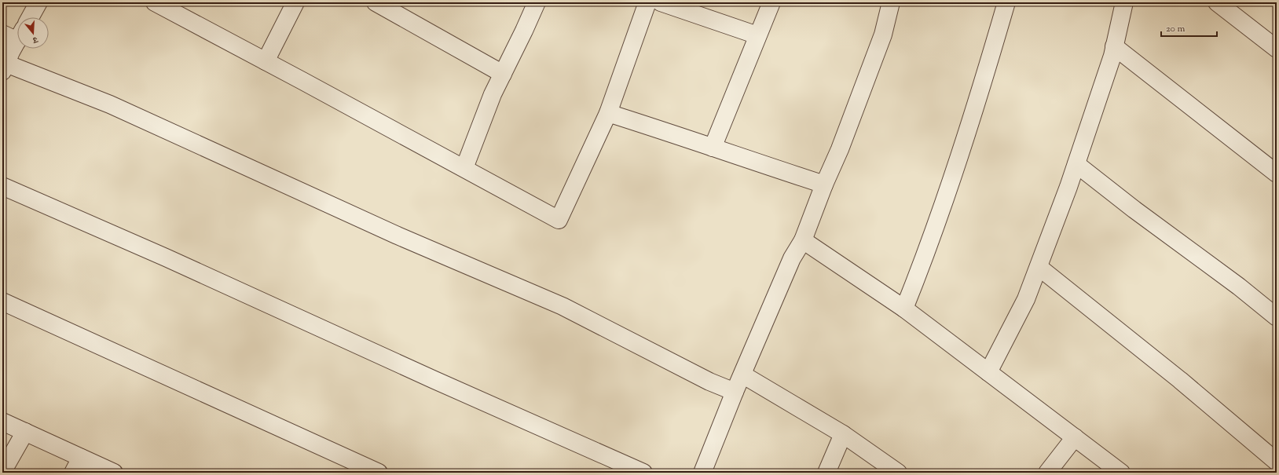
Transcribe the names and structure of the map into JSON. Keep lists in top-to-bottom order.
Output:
{
  "scale_bar": "20 m",
  "north": "bottom"
}
